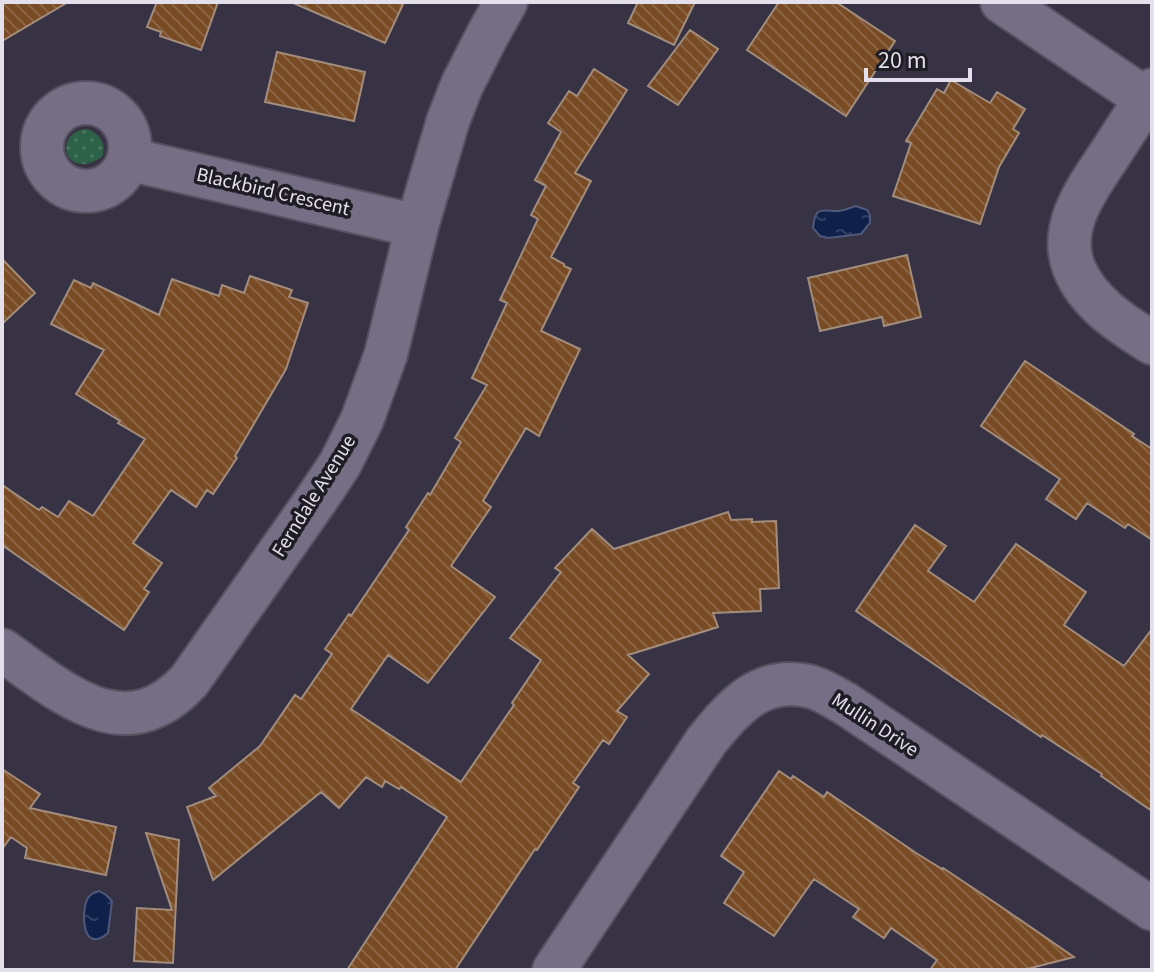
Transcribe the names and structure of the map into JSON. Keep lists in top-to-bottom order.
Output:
{
  "streets": {
    "street": ["Blackbird Crescent", "Ferndale Avenue", "Mullin Drive"]
  },
  "crossings": [
    ["Blackbird Crescent", "Ferndale Avenue"]
  ],
  "scale_bar": "20 m"
}
